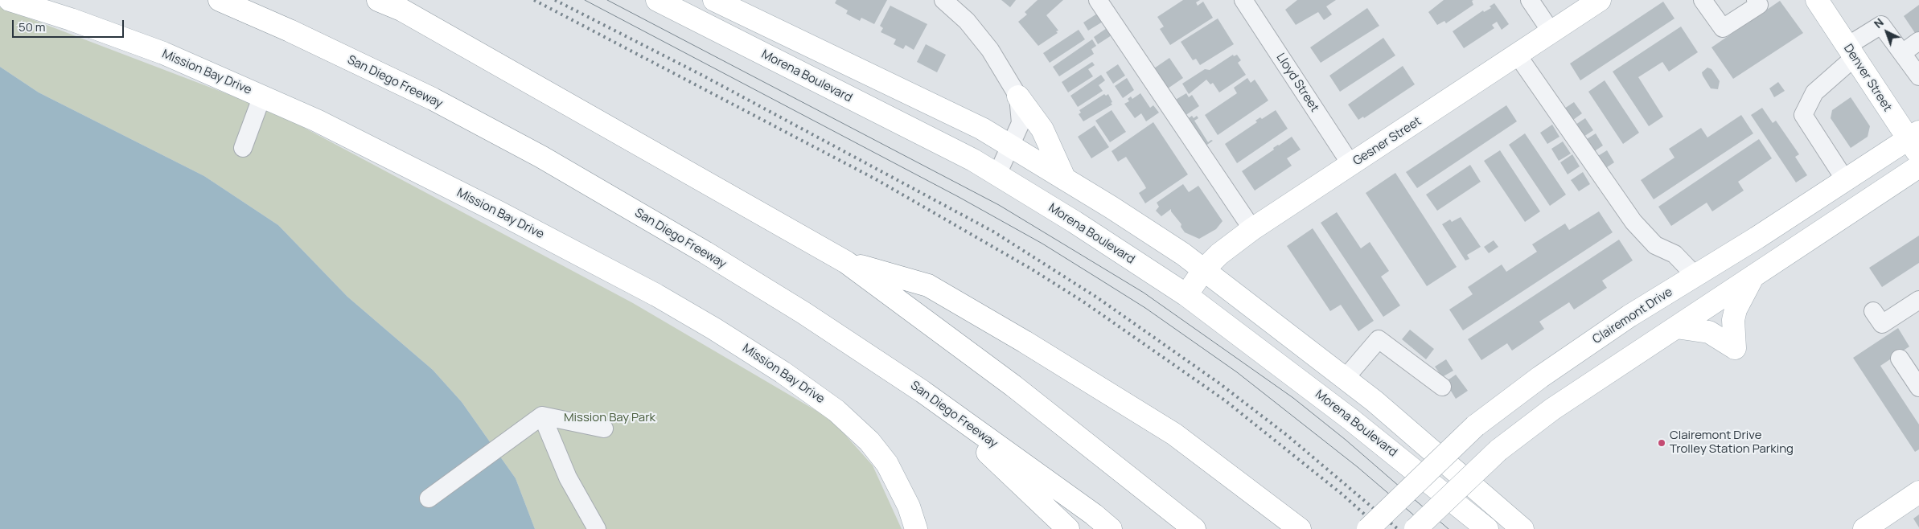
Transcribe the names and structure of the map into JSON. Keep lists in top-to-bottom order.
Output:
{
  "streets": {
    "main road": [
      "Mission Bay Drive",
      "Morena Boulevard",
      "Denver Street",
      "San Diego Freeway",
      "Gesner Street",
      "Clairemont Drive"
    ],
    "street": ["Lloyd Street"]
  },
  "crossings": [
    ["Morena Boulevard", "Gesner Street"],
    ["Denver Street", "Clairemont Drive"],
    ["Lloyd Street", "Gesner Street"]
  ],
  "parks": ["Mission Bay Park"],
  "places": ["Clairemont Drive Trolley Station Parking"],
  "scale_bar": "50 m",
  "north": "top left"
}
